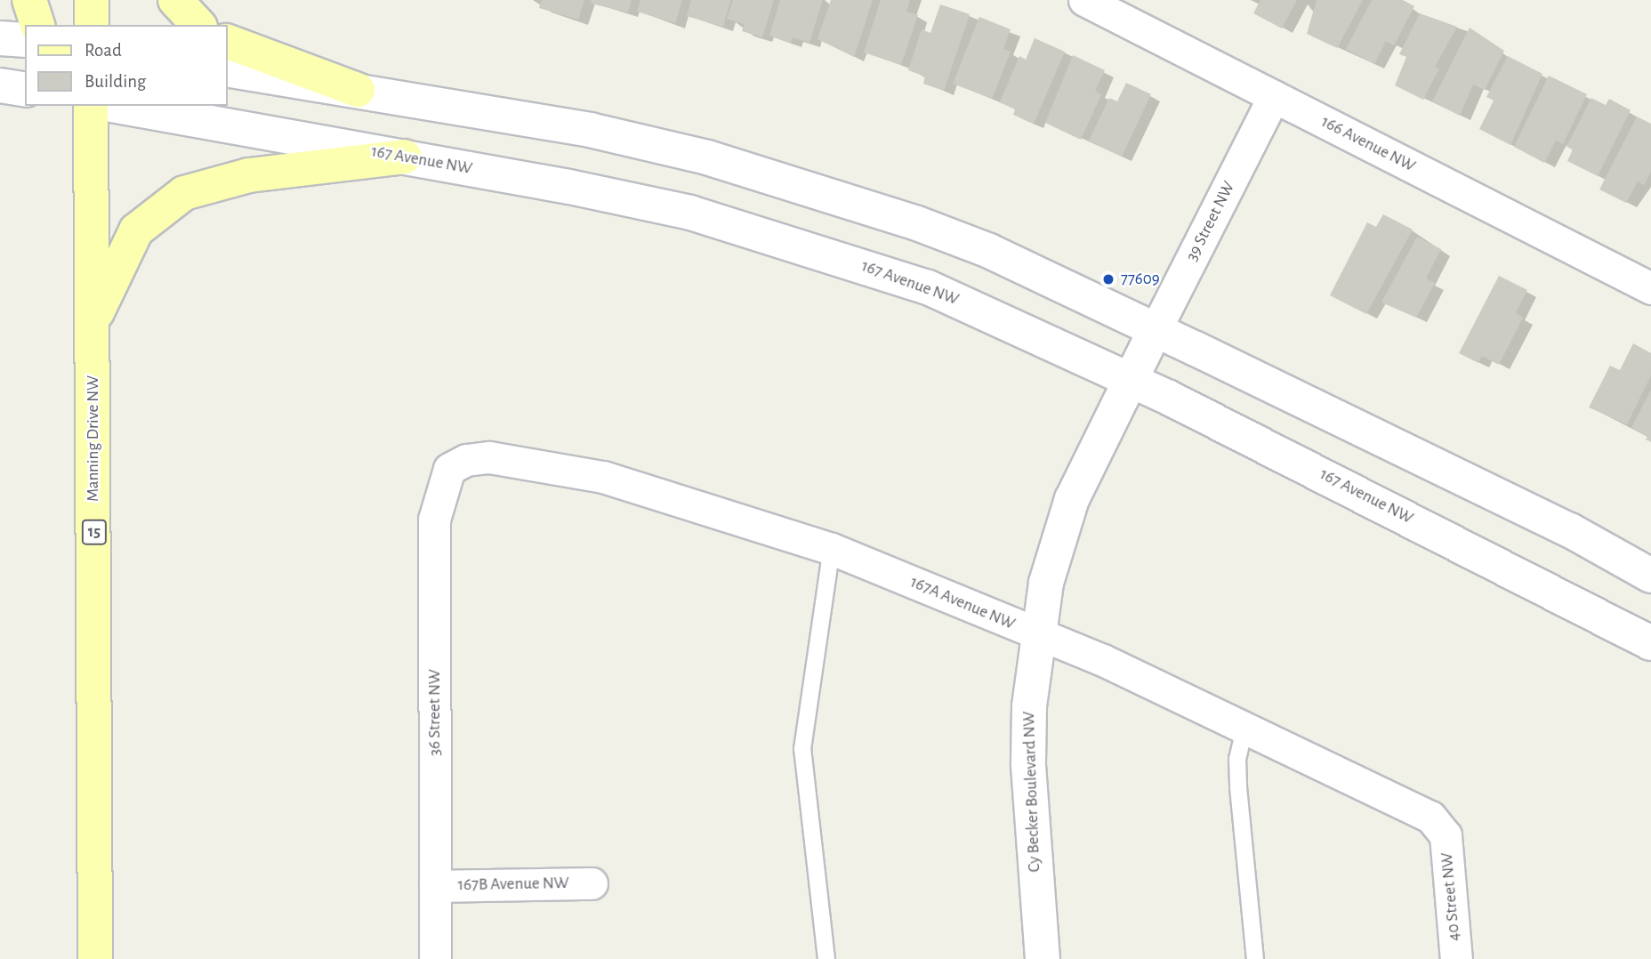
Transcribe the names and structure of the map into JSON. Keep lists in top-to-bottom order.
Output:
{
  "streets": {
    "main road": [
      "167 Avenue NW",
      "Manning Drive NW",
      "15",
      "Cy Becker Boulevard NW"
    ],
    "street": [
      "166 Avenue NW",
      "39 Street NW",
      "167A Avenue NW",
      "36 Street NW",
      "167B Avenue NW",
      "40 Street NW"
    ]
  },
  "crossings": [
    ["166 Avenue NW", "39 Street NW"],
    ["167 Avenue NW", "Cy Becker Boulevard NW"],
    ["39 Street NW", "Cy Becker Boulevard NW"],
    ["167A Avenue NW", "36 Street NW"],
    ["167A Avenue NW", "Cy Becker Boulevard NW"],
    ["167A Avenue NW", "40 Street NW"],
    ["36 Street NW", "167B Avenue NW"]
  ],
  "places": ["77609"],
  "legend": ["Road", "Building"]
}
